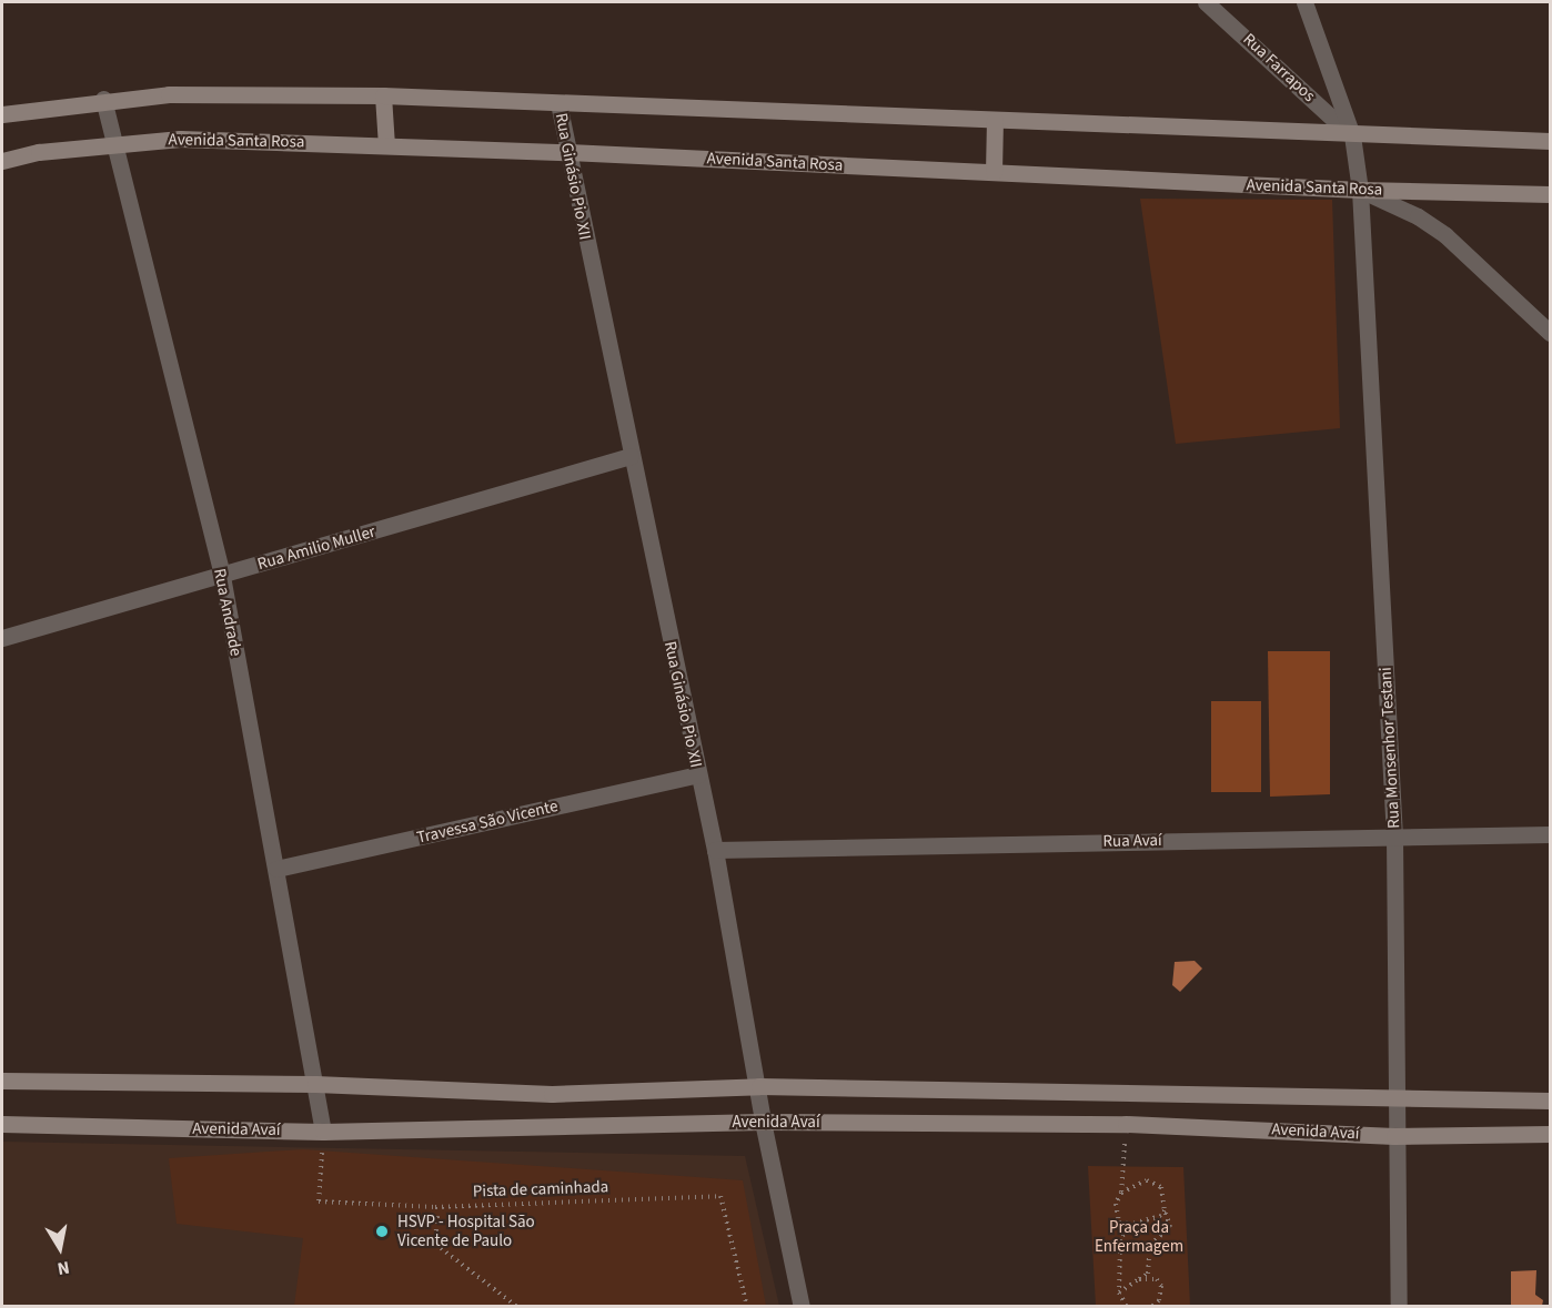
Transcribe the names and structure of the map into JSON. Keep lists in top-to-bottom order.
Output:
{
  "streets": {
    "main road": ["Avenida Santa Rosa", "Avenida Avaí"],
    "street": [
      "Rua Farrapos",
      "Rua Ginásio Pio XII",
      "Rua Amilio Muller",
      "Rua Andrade",
      "Rua Monsenhor Testani",
      "Travessa São Vicente",
      "Rua Avaí"
    ],
    "path": ["Pista de caminhada"]
  },
  "crossings": [
    ["Rua Farrapos", "Rua Monsenhor Testani"],
    ["Avenida Santa Rosa", "Rua Ginásio Pio XII"],
    ["Avenida Santa Rosa", "Rua Andrade"],
    ["Avenida Santa Rosa", "Rua Monsenhor Testani"],
    ["Rua Ginásio Pio XII", "Rua Amilio Muller"],
    ["Rua Ginásio Pio XII", "Travessa São Vicente"],
    ["Rua Ginásio Pio XII", "Rua Avaí"],
    ["Rua Ginásio Pio XII", "Avenida Avaí"],
    ["Rua Amilio Muller", "Rua Andrade"],
    ["Rua Andrade", "Travessa São Vicente"],
    ["Rua Andrade", "Avenida Avaí"],
    ["Rua Andrade", "Pista de caminhada"],
    ["Rua Monsenhor Testani", "Rua Avaí"],
    ["Rua Monsenhor Testani", "Avenida Avaí"],
    ["Avenida Avaí", "Pista de caminhada"]
  ],
  "parks": ["Praça da Enfermagem"],
  "places": ["HSVP - Hospital São Vicente de Paulo"],
  "north": "bottom"
}
